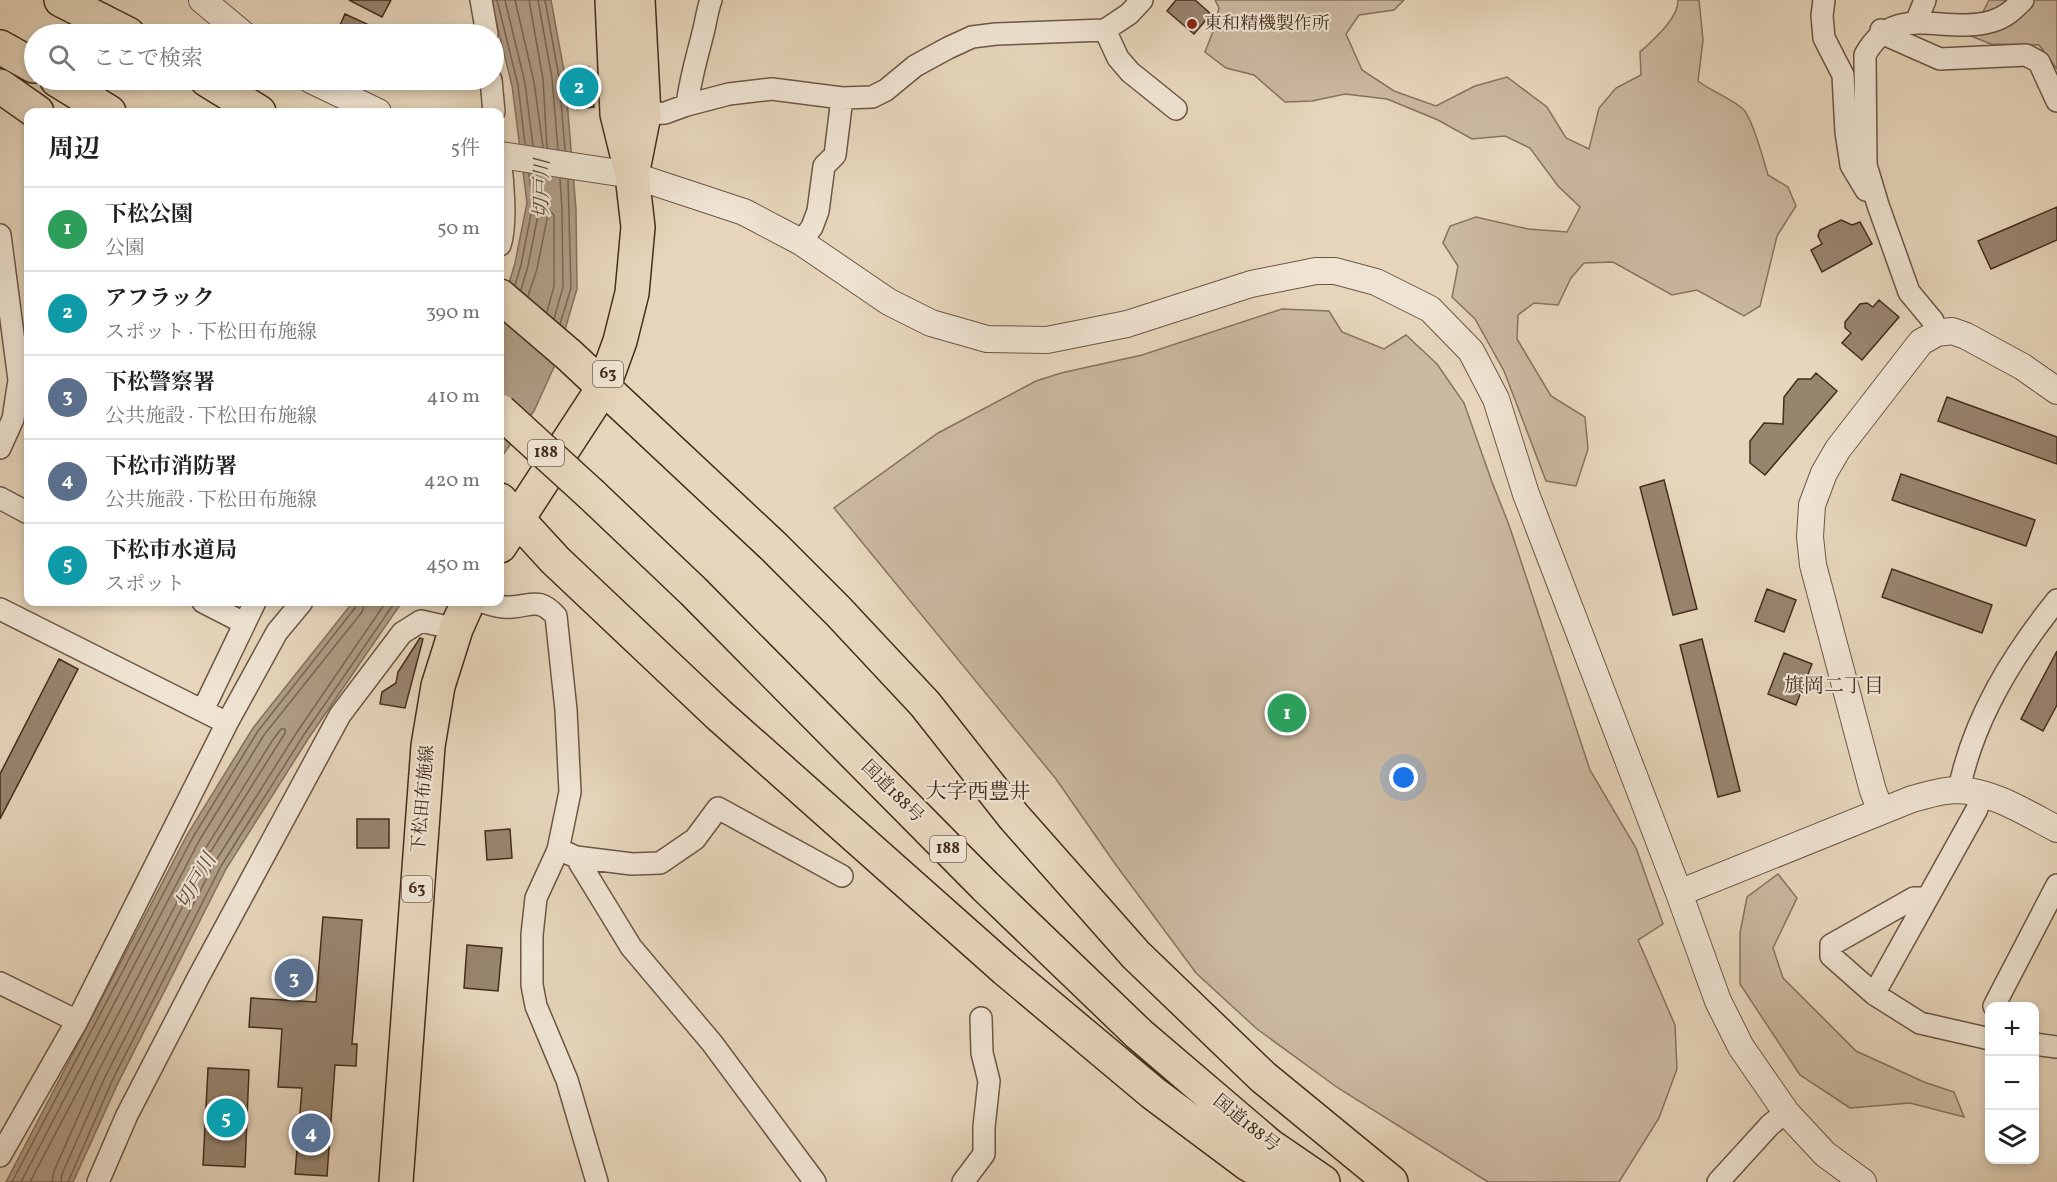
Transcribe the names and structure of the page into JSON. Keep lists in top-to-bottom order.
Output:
{
  "streets": {
    "main road": [
      "63",
      "188",
      "国道188号",
      "下松田布施線"
    ]
  },
  "districts": ["旗岡二丁目", "大字西豊井"],
  "water": ["切戸川"],
  "places": ["東和精機製作所"],
  "page": {
    "search": "ここで検索",
    "pins": [
      "2",
      "1",
      "3",
      "5",
      "4"
    ],
    "heading": ["周辺", "5件"],
    "list": [
      {
        "mark": "1",
        "name": "下松公園",
        "note": "公園",
        "value": "50 m"
      },
      {
        "mark": "2",
        "name": "アフラック",
        "note": "スポット · 下松田布施線",
        "value": "390 m"
      },
      {
        "mark": "3",
        "name": "下松警察署",
        "note": "公共施設 · 下松田布施線",
        "value": "410 m"
      },
      {
        "mark": "4",
        "name": "下松市消防署",
        "note": "公共施設 · 下松田布施線",
        "value": "420 m"
      },
      {
        "mark": "5",
        "name": "下松市水道局",
        "note": "スポット",
        "value": "450 m"
      }
    ],
    "map_buttons": ["+", "−"]
  }
}
